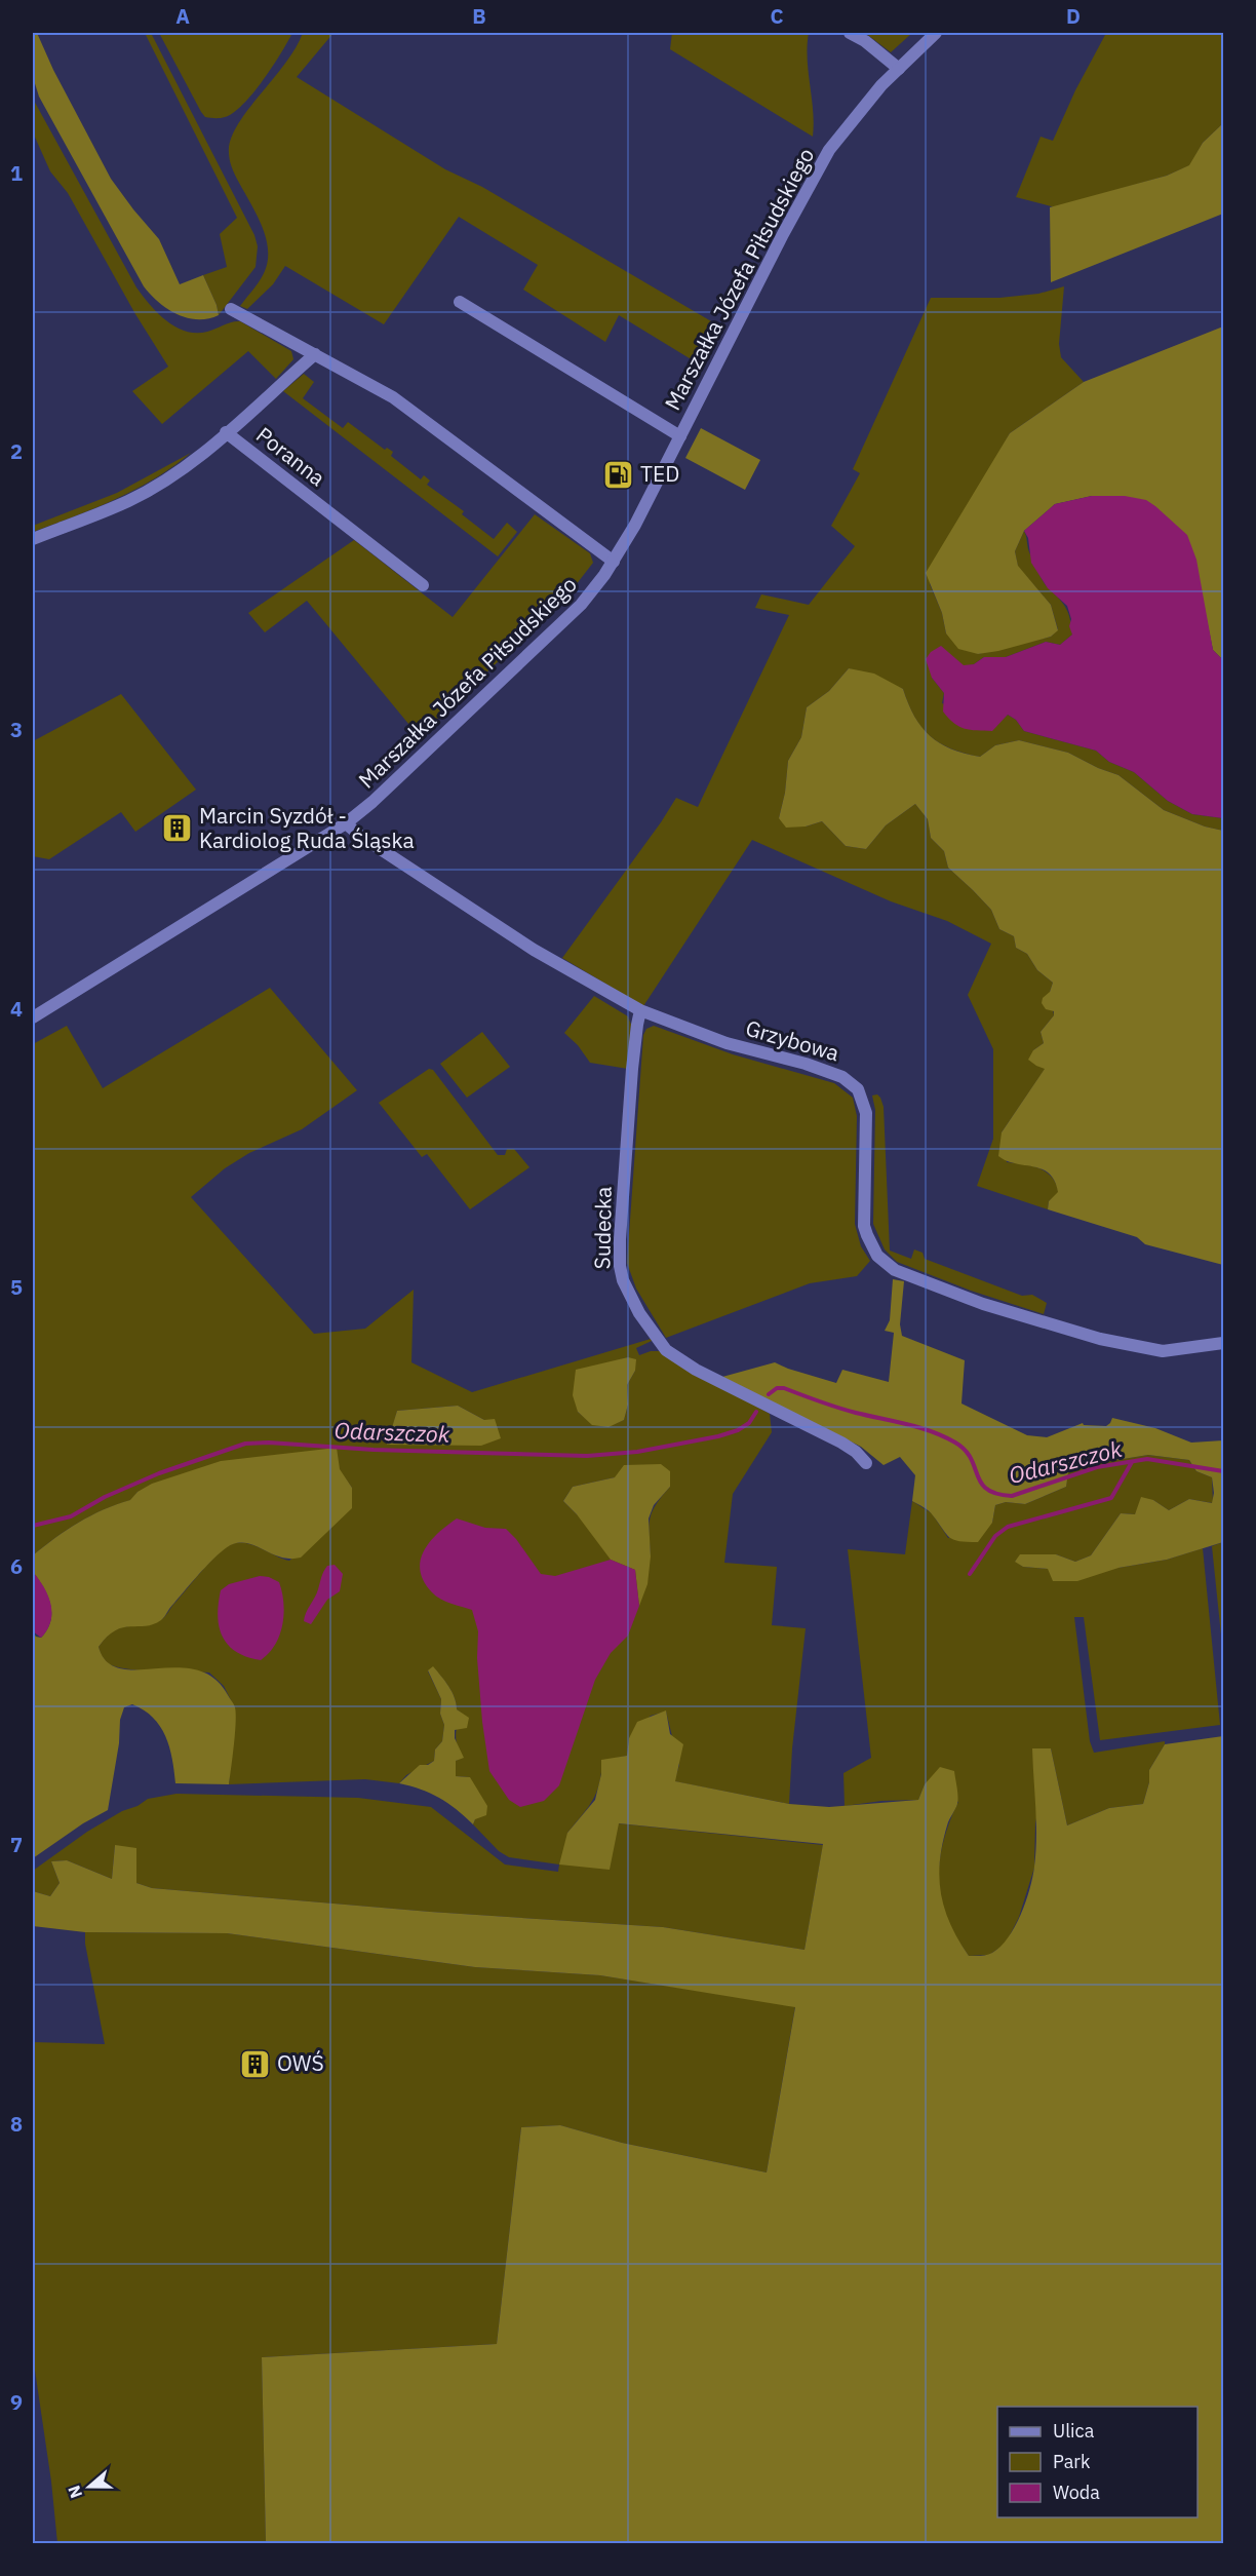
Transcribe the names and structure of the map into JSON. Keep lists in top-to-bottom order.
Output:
{
  "streets": {
    "street": [
      "Marszałka Józefa Piłsudskiego",
      "Poranna",
      "Grzybowa",
      "Sudecka"
    ]
  },
  "crossings": [
    ["Marszałka Józefa Piłsudskiego", "Grzybowa"],
    ["Grzybowa", "Sudecka"]
  ],
  "water": ["Odarszczok"],
  "places": {
    "fuel station": ["TED"],
    "building": ["Marcin Syzdół - Kardiolog Ruda Śląska", "OWŚ"]
  },
  "legend": ["Ulica", "Park", "Woda"],
  "north": "left",
  "grid": {
    "columns": [
      "A",
      "B",
      "C",
      "D"
    ],
    "rows": [
      "1",
      "2",
      "3",
      "4",
      "5",
      "6",
      "7",
      "8",
      "9"
    ]
  }
}
